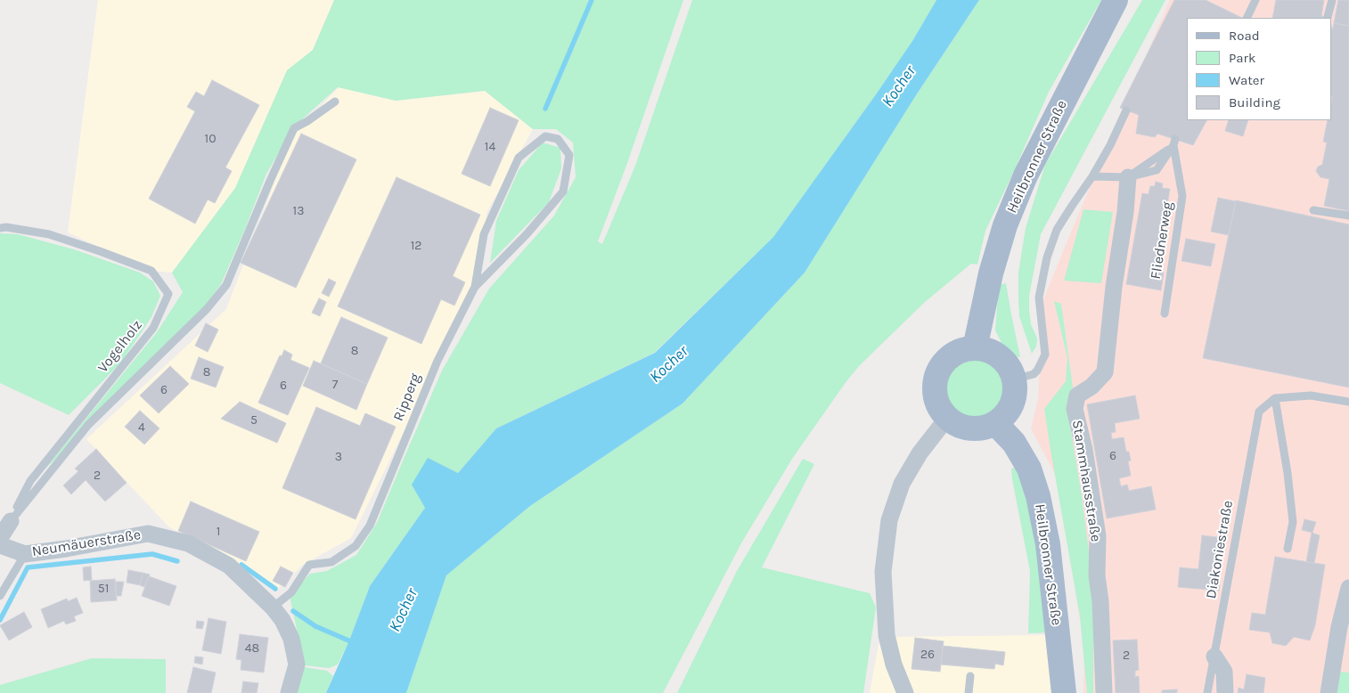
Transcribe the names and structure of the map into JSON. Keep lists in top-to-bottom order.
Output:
{
  "streets": {
    "main road": ["Heilbronner Straße"],
    "street": ["Stammhausstraße", "Neumäuerstraße"],
    "lane": [
      "Fliednerweg",
      "Vogelholz",
      "Ripperg",
      "Diakoniestraße"
    ]
  },
  "crossings": [
    ["Fliednerweg", "Stammhausstraße"],
    ["Ripperg", "Neumäuerstraße"]
  ],
  "water": ["Kocher"],
  "house_numbers": [
    "10",
    "14",
    "13",
    "12",
    "8",
    "8",
    "7",
    "6",
    "6",
    "5",
    "4",
    "6",
    "3",
    "2",
    "1",
    "51",
    "48",
    "26",
    "2"
  ],
  "legend": [
    "Road",
    "Park",
    "Water",
    "Building"
  ]
}
